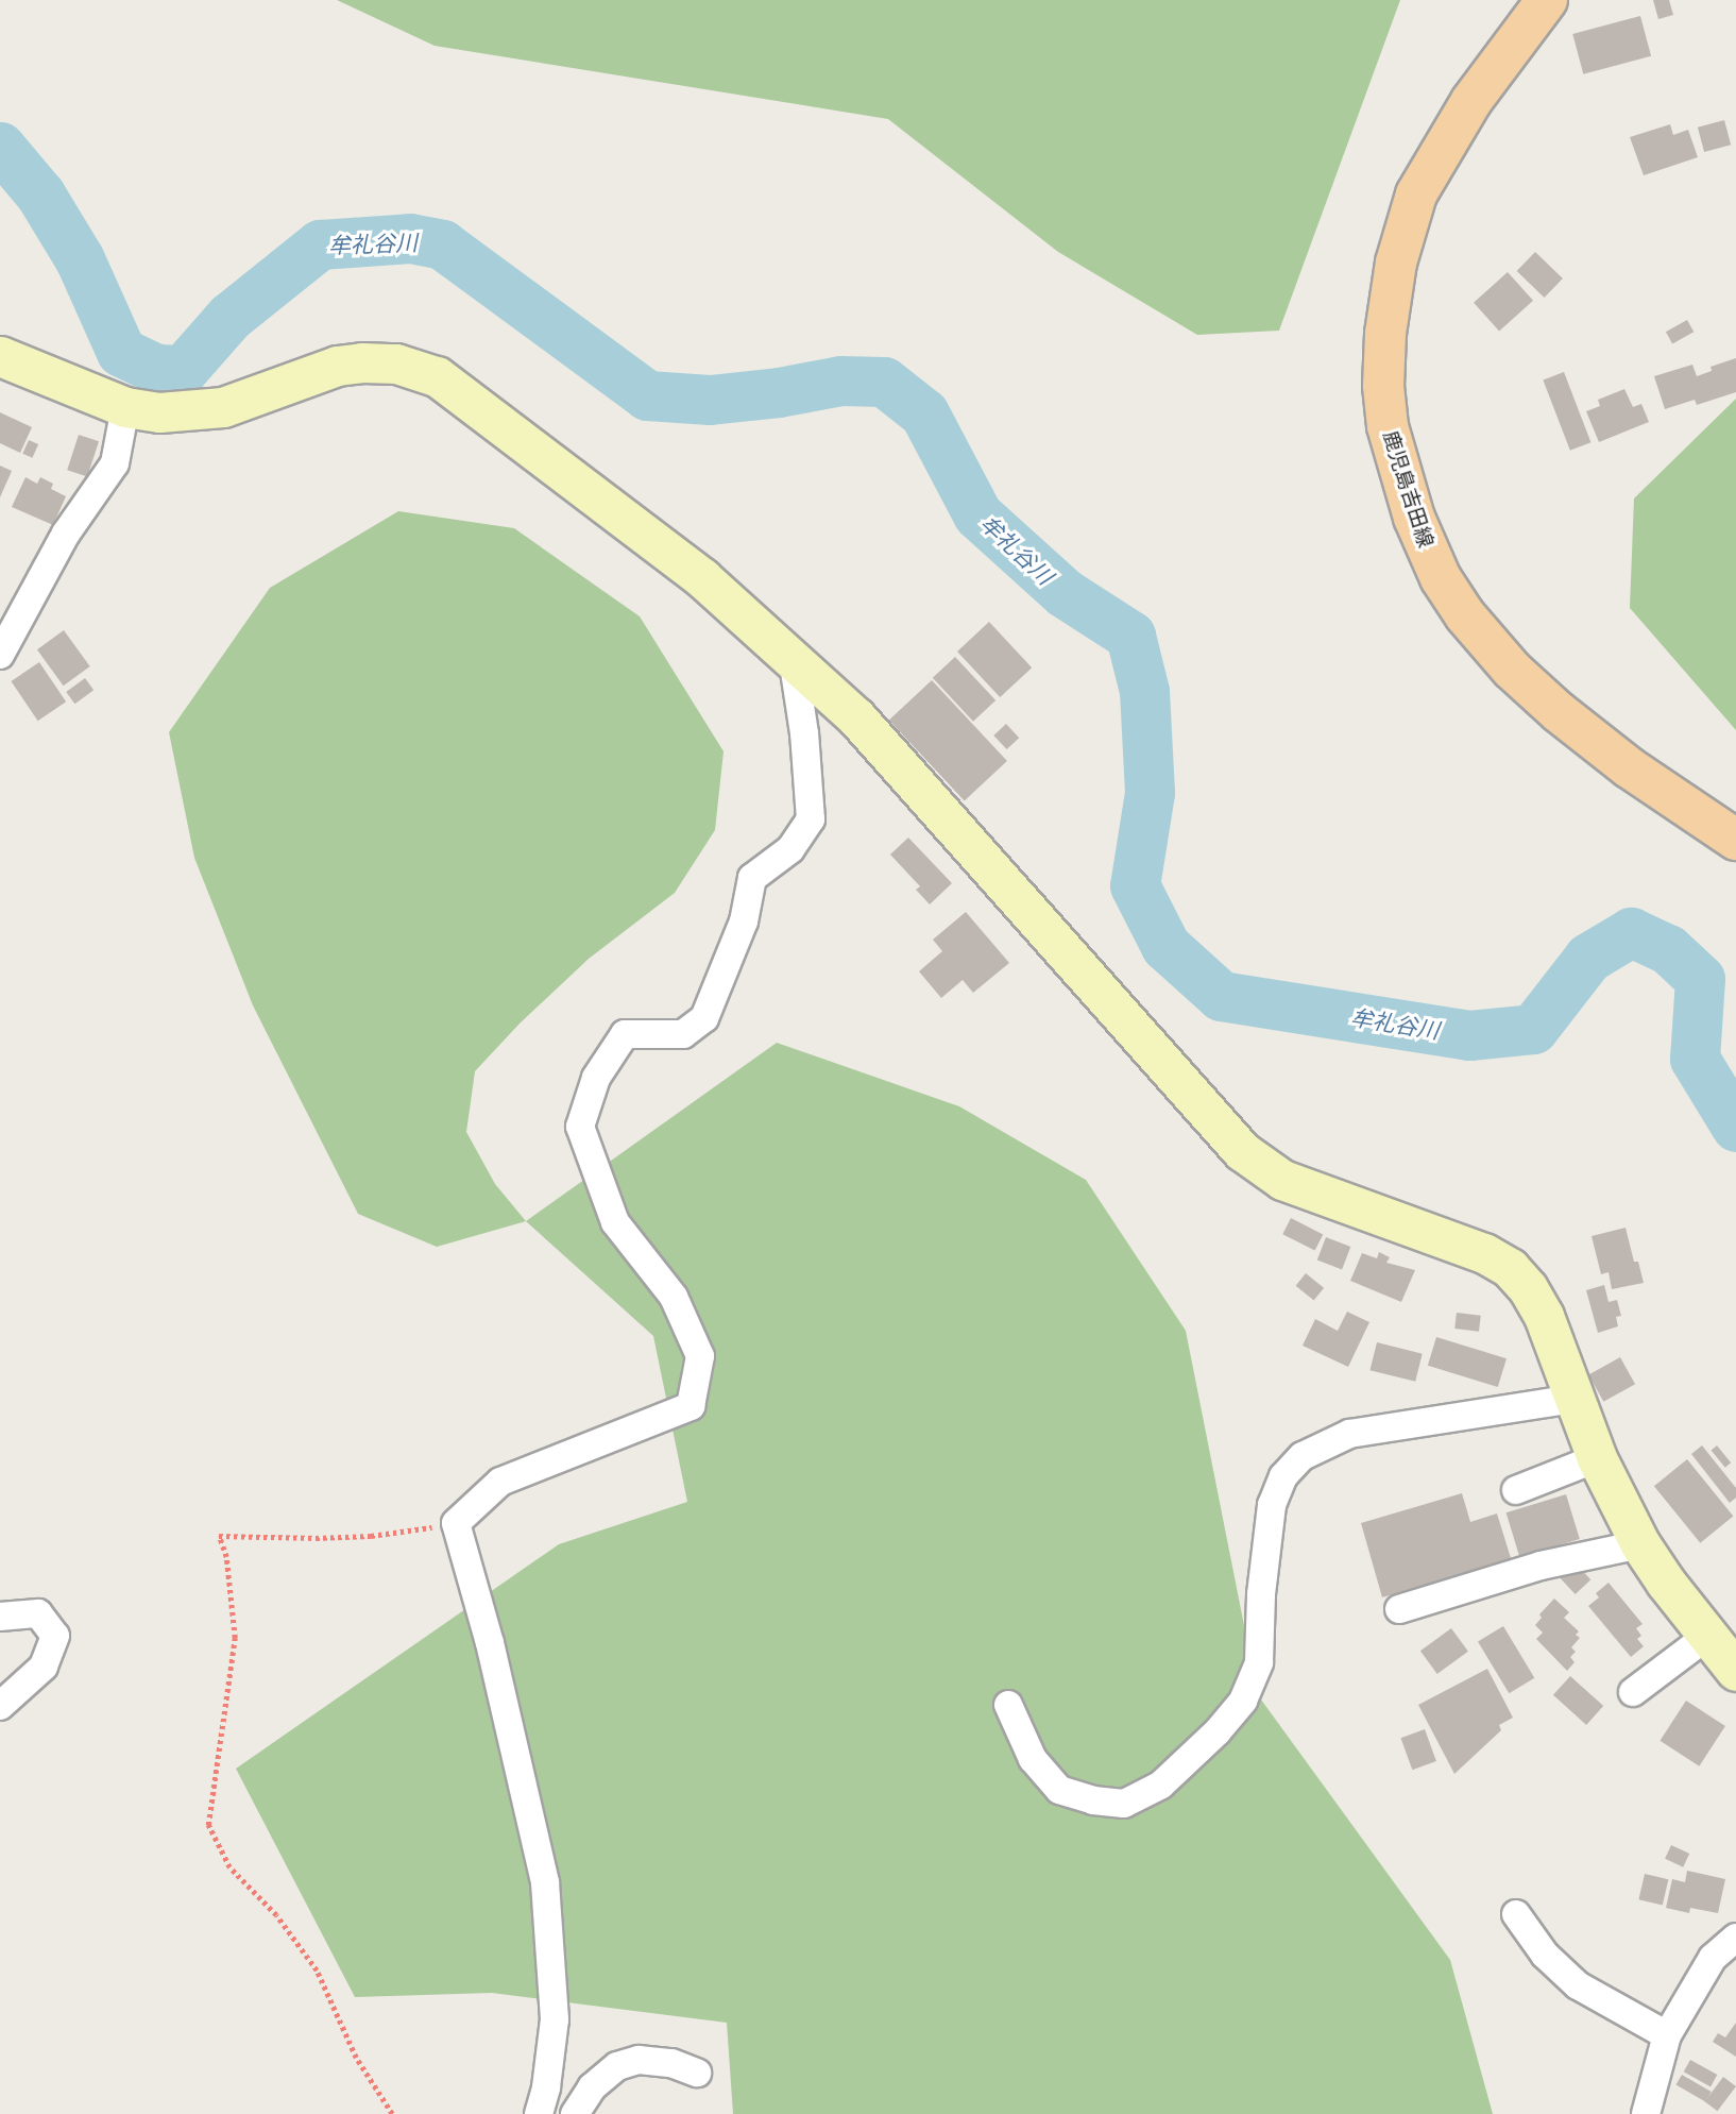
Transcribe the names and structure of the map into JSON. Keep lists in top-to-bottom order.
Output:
{
  "streets": {
    "main road": ["鹿児島吉田線"]
  },
  "water": ["牟礼谷川"]
}
